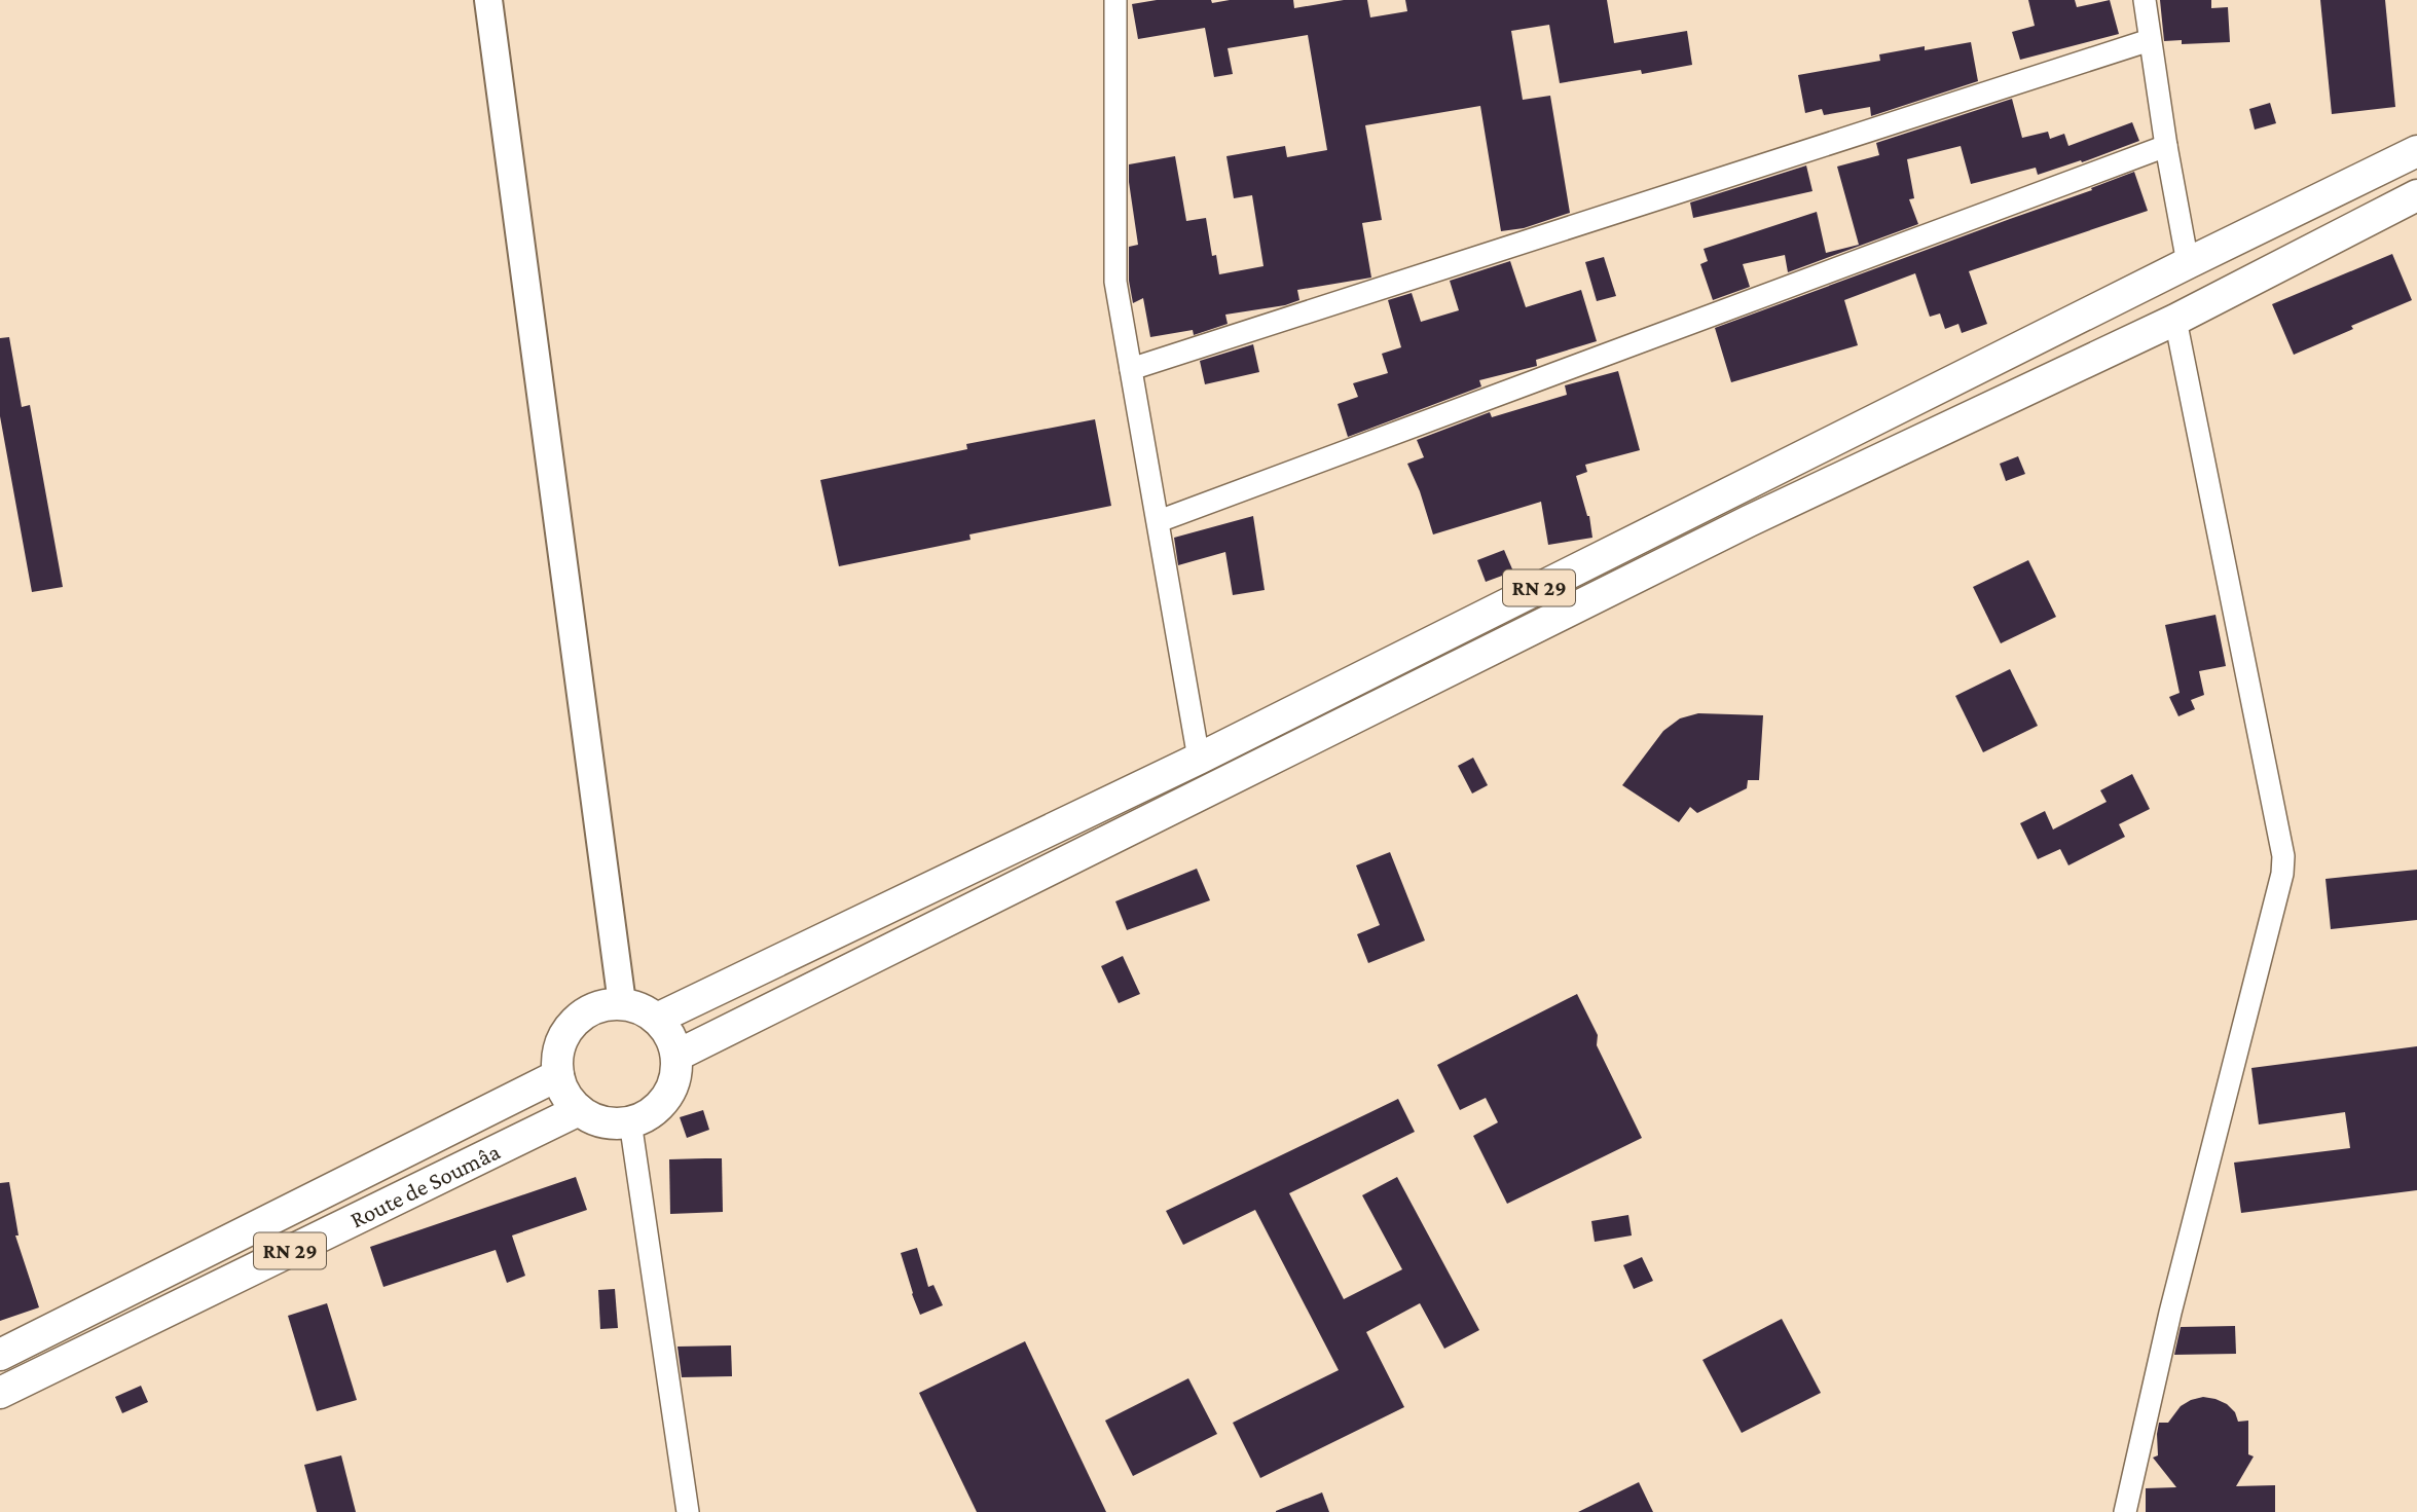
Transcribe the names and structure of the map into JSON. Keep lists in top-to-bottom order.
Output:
{
  "streets": {
    "highway": ["RN 29", "Route de Soumâa"]
  },
  "crossings": [
    ["RN 29", "Route de Soumâa"]
  ]
}
